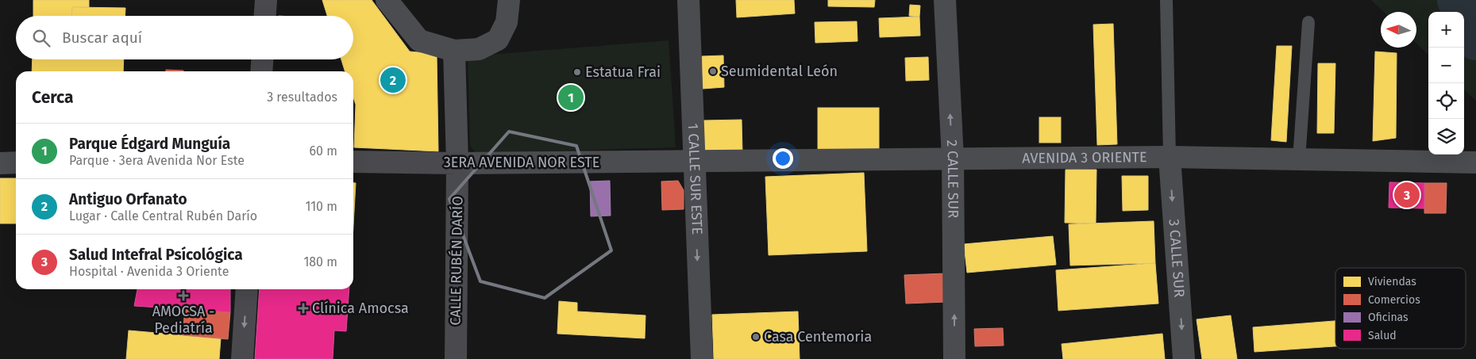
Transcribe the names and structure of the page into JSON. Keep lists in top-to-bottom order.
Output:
{
  "streets": {
    "street": [
      "AVENIDA 3 ORIENTE",
      "3ERA AVENIDA NOR ESTE",
      "2 CALLE SUR",
      "1 CALLE SUR ESTE",
      "3 CALLE SUR",
      "CALLE RUBÉN DARÍO"
    ]
  },
  "crossings": [
    ["AVENIDA 3 ORIENTE", "3ERA AVENIDA NOR ESTE"],
    ["AVENIDA 3 ORIENTE", "2 CALLE SUR"],
    ["AVENIDA 3 ORIENTE", "1 CALLE SUR ESTE"],
    ["AVENIDA 3 ORIENTE", "3 CALLE SUR"],
    ["3ERA AVENIDA NOR ESTE", "1 CALLE SUR ESTE"],
    ["3ERA AVENIDA NOR ESTE", "CALLE RUBÉN DARÍO"]
  ],
  "one_way": ["2 CALLE SUR", "1 CALLE SUR ESTE", "3 CALLE SUR"],
  "places": {
    "other": ["Seumidental León", "Estatua Frai", "Casa Centemoria"],
    "health": ["AMOCSA - Pediatría", "Clínica Amocsa"]
  },
  "legend": [
    "Viviendas",
    "Comercios",
    "Oficinas",
    "Salud"
  ],
  "north": "left",
  "page": {
    "map_buttons": ["+", "−"],
    "search": "Buscar aquí",
    "pins": ["2", "1", "3"],
    "heading": ["Cerca", "3 resultados"],
    "list": [
      {
        "mark": "1",
        "name": "Parque Édgard Munguía",
        "note": "Parque · 3era Avenida Nor Este",
        "value": "60 m"
      },
      {
        "mark": "2",
        "name": "Antiguo Orfanato",
        "note": "Lugar · Calle Central Rubén Darío",
        "value": "110 m"
      },
      {
        "mark": "3",
        "name": "Salud Intefral Psícológica",
        "note": "Hospital · Avenida 3 Oriente",
        "value": "180 m"
      }
    ]
  }
}
